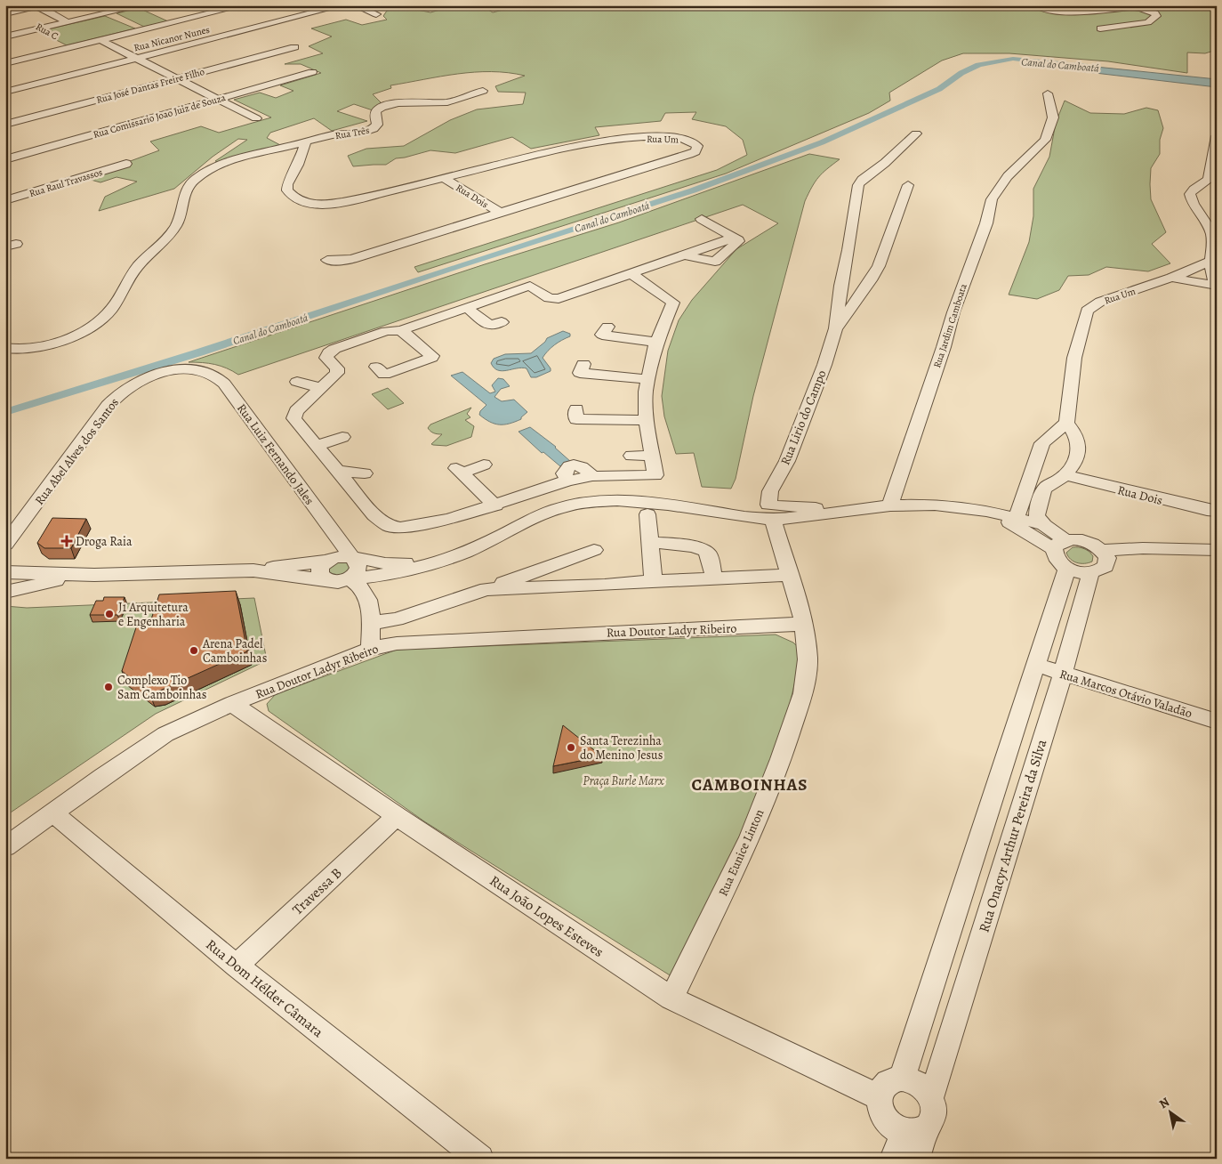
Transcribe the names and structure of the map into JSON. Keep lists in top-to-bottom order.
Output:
{
  "streets": {
    "street": [
      "Rua C",
      "Rua Nicanor Nunes",
      "Rua José Dantas Freire Filho",
      "Rua Comissario Joao Juiz de Souza",
      "Rua Três",
      "Rua Um",
      "Rua Raul Travassos",
      "Rua Dois",
      "Rua Jardim Camboata",
      "Rua Lirio do Campo",
      "Rua Abel Alves dos Santos",
      "Rua Luiz Fernando Jales",
      "Rua Doutor Ladyr Ribeiro",
      "Rua Marcos Otávio Valadão",
      "Rua Onacyr Arthur Pereira da Silva",
      "Rua Eunice Linton",
      "Travessa B",
      "Rua João Lopes Esteves",
      "Rua Dom Hélder Câmara"
    ]
  },
  "crossings": [
    ["Rua C", "Rua Nicanor Nunes"],
    ["Rua Um", "Rua Dois"],
    ["Rua Lirio do Campo", "Rua Eunice Linton"],
    ["Rua Abel Alves dos Santos", "Rua Luiz Fernando Jales"],
    ["Rua Doutor Ladyr Ribeiro", "Rua Eunice Linton"],
    ["Rua Doutor Ladyr Ribeiro", "Rua João Lopes Esteves"],
    ["Rua Doutor Ladyr Ribeiro", "Rua Dom Hélder Câmara"],
    ["Rua Marcos Otávio Valadão", "Rua Onacyr Arthur Pereira da Silva"],
    ["Rua Onacyr Arthur Pereira da Silva", "Rua João Lopes Esteves"],
    ["Rua Eunice Linton", "Rua João Lopes Esteves"],
    ["Travessa B", "Rua João Lopes Esteves"],
    ["Travessa B", "Rua Dom Hélder Câmara"]
  ],
  "districts": ["CAMBOINHAS"],
  "water": ["Canal do Camboatá"],
  "parks": ["Praça Burle Marx"],
  "places": {
    "health": ["Droga Raia"],
    "other": [
      "J1 Arquitetura e Engenharia",
      "Arena Padel Camboinhas",
      "Complexo Tio Sam Camboinhas",
      "Santa Terezinha do Menino Jesus"
    ]
  },
  "north": "top left"
}
